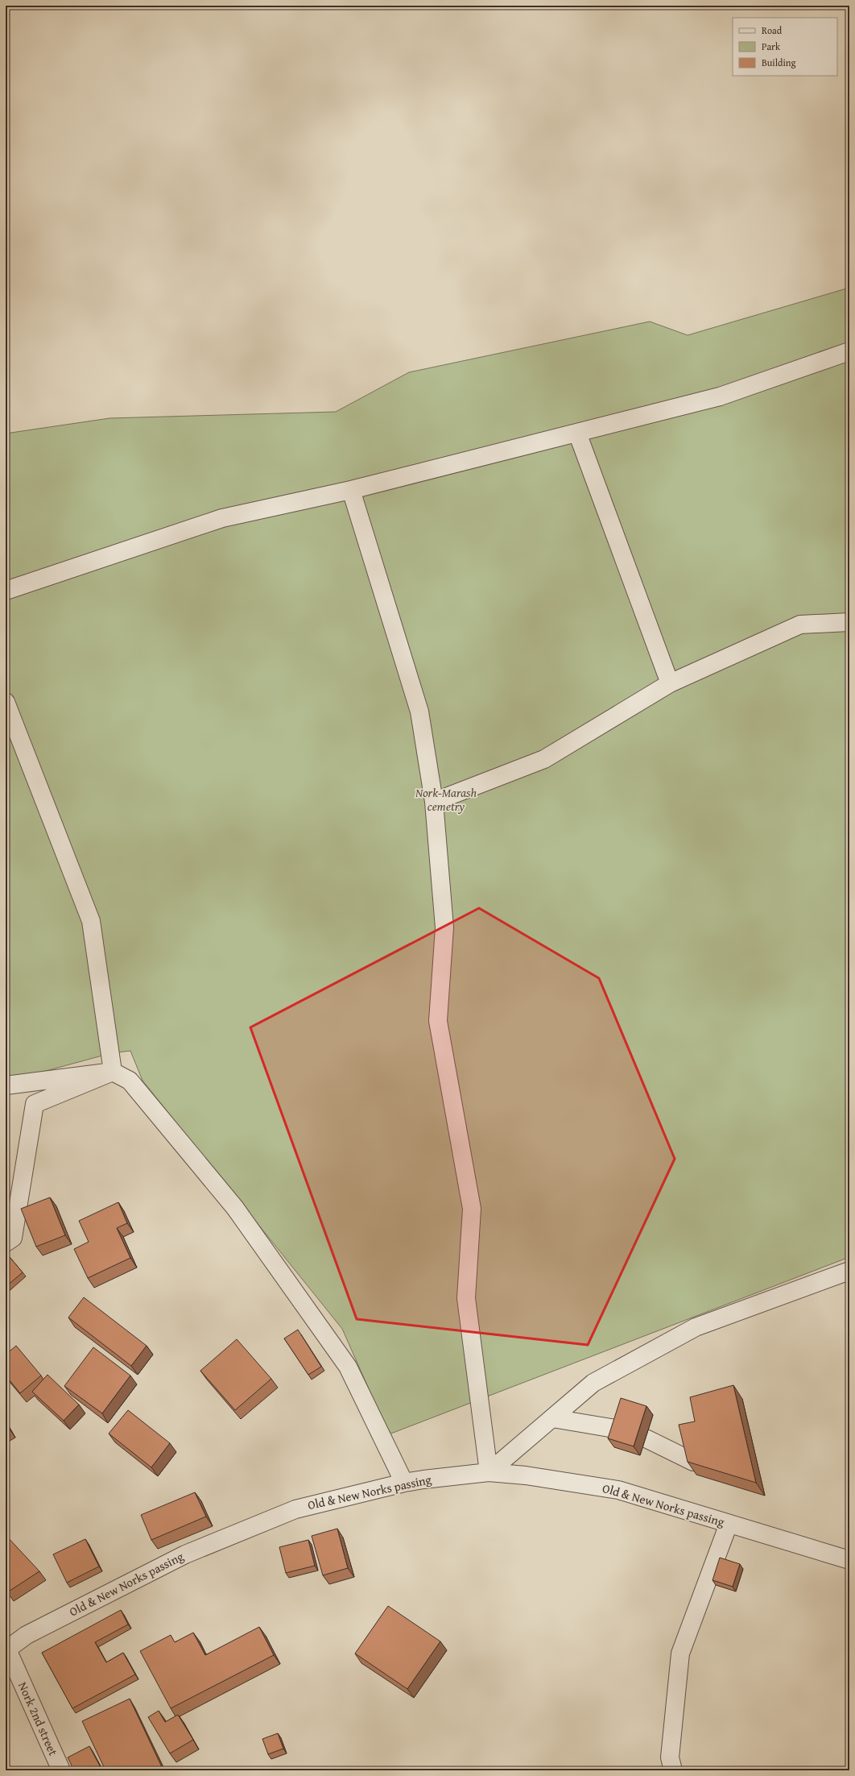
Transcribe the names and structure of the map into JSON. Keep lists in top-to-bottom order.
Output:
{
  "streets": {
    "street": ["Old & New Norks passing", "Nork 2nd street"]
  },
  "crossings": [
    ["Old & New Norks passing", "Nork 2nd street"]
  ],
  "parks": ["Nork-Marash cemetry"],
  "legend": ["Road", "Park", "Building"]
}
